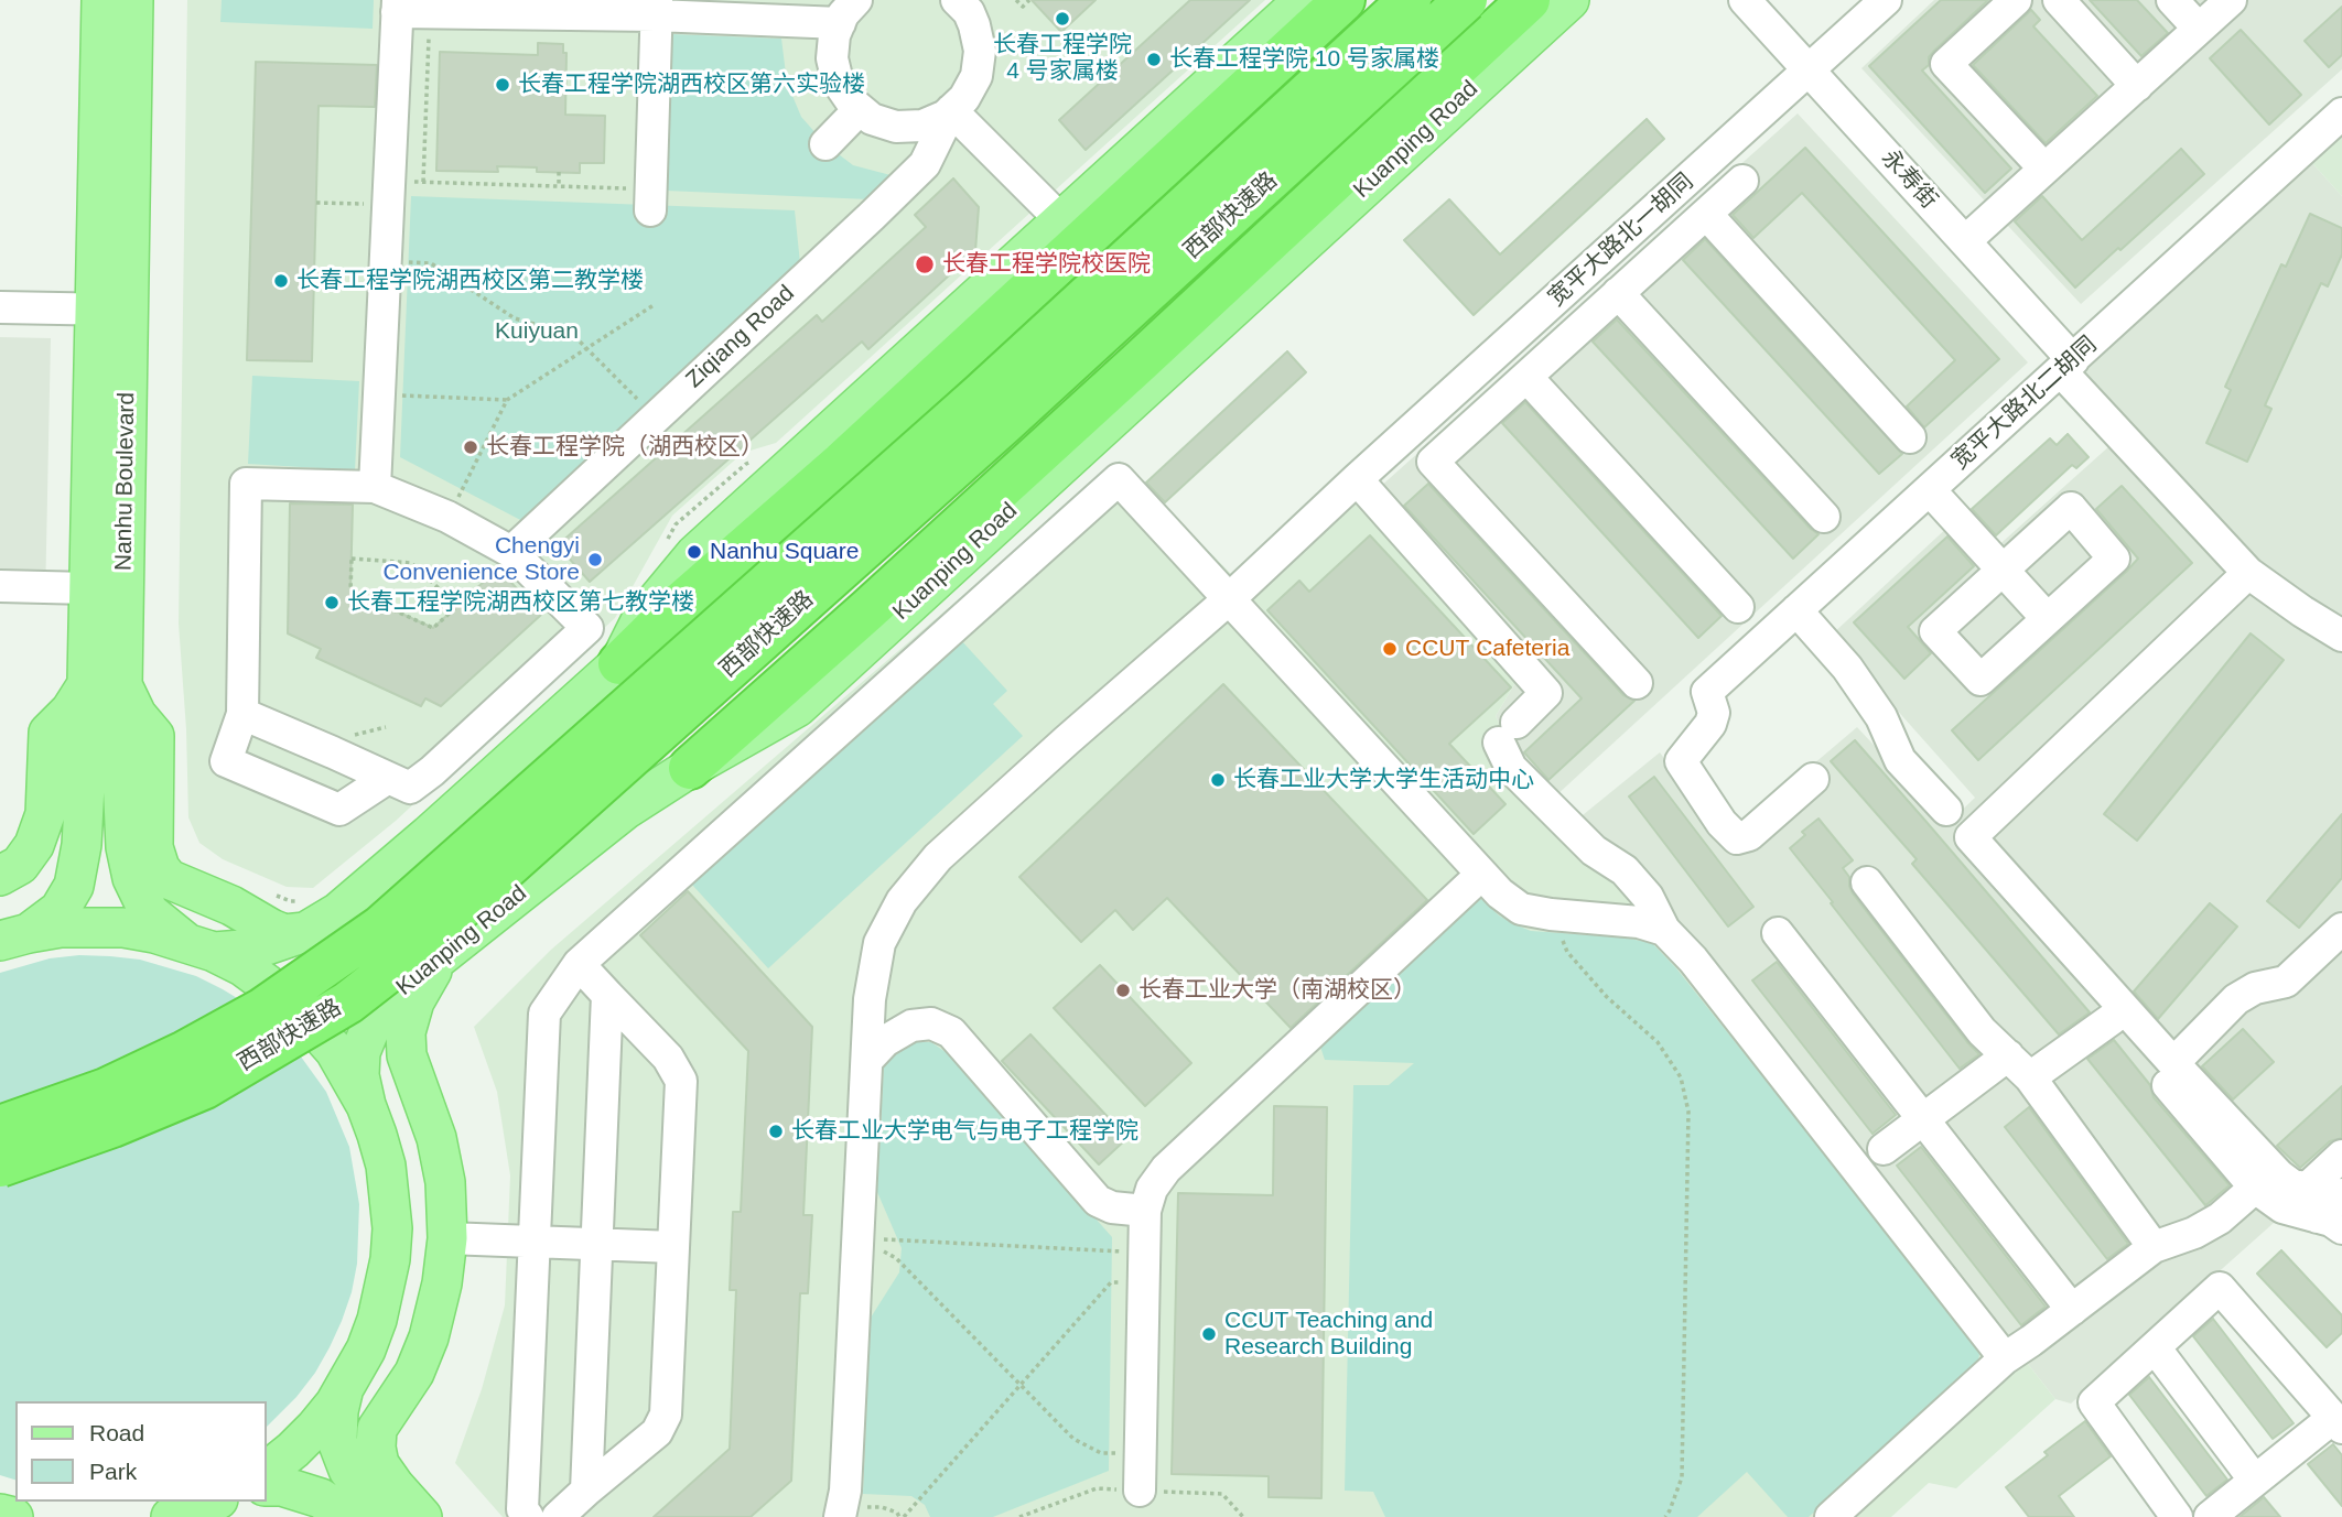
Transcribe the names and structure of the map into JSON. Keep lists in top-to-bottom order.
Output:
{
  "streets": {
    "highway": ["西部快速路"],
    "main road": ["Kuanping Road", "Nanhu Boulevard"],
    "street": [
      "永寿街",
      "宽平大路北一胡同",
      "Ziqiang Road",
      "宽平大路北二胡同"
    ]
  },
  "crossings": [
    ["永寿街", "宽平大路北一胡同"],
    ["永寿街", "宽平大路北二胡同"]
  ],
  "parks": ["Kuiyuan"],
  "places": [
    "长春工程学院 4 号家属楼",
    "长春工程学院 10 号家属楼",
    "长春工程学院湖西校区第六实验楼",
    "长春工程学院校医院",
    "长春工程学院湖西校区第二教学楼",
    "长春工程学院（湖西校区）",
    "Nanhu Square",
    "Chengyi Convenience Store",
    "长春工程学院湖西校区第七教学楼",
    "CCUT Cafeteria",
    "长春工业大学大学生活动中心",
    "长春工业大学（南湖校区）",
    "长春工业大学电气与电子工程学院",
    "CCUT Teaching and Research Building"
  ],
  "legend": ["Road", "Park"]
}
